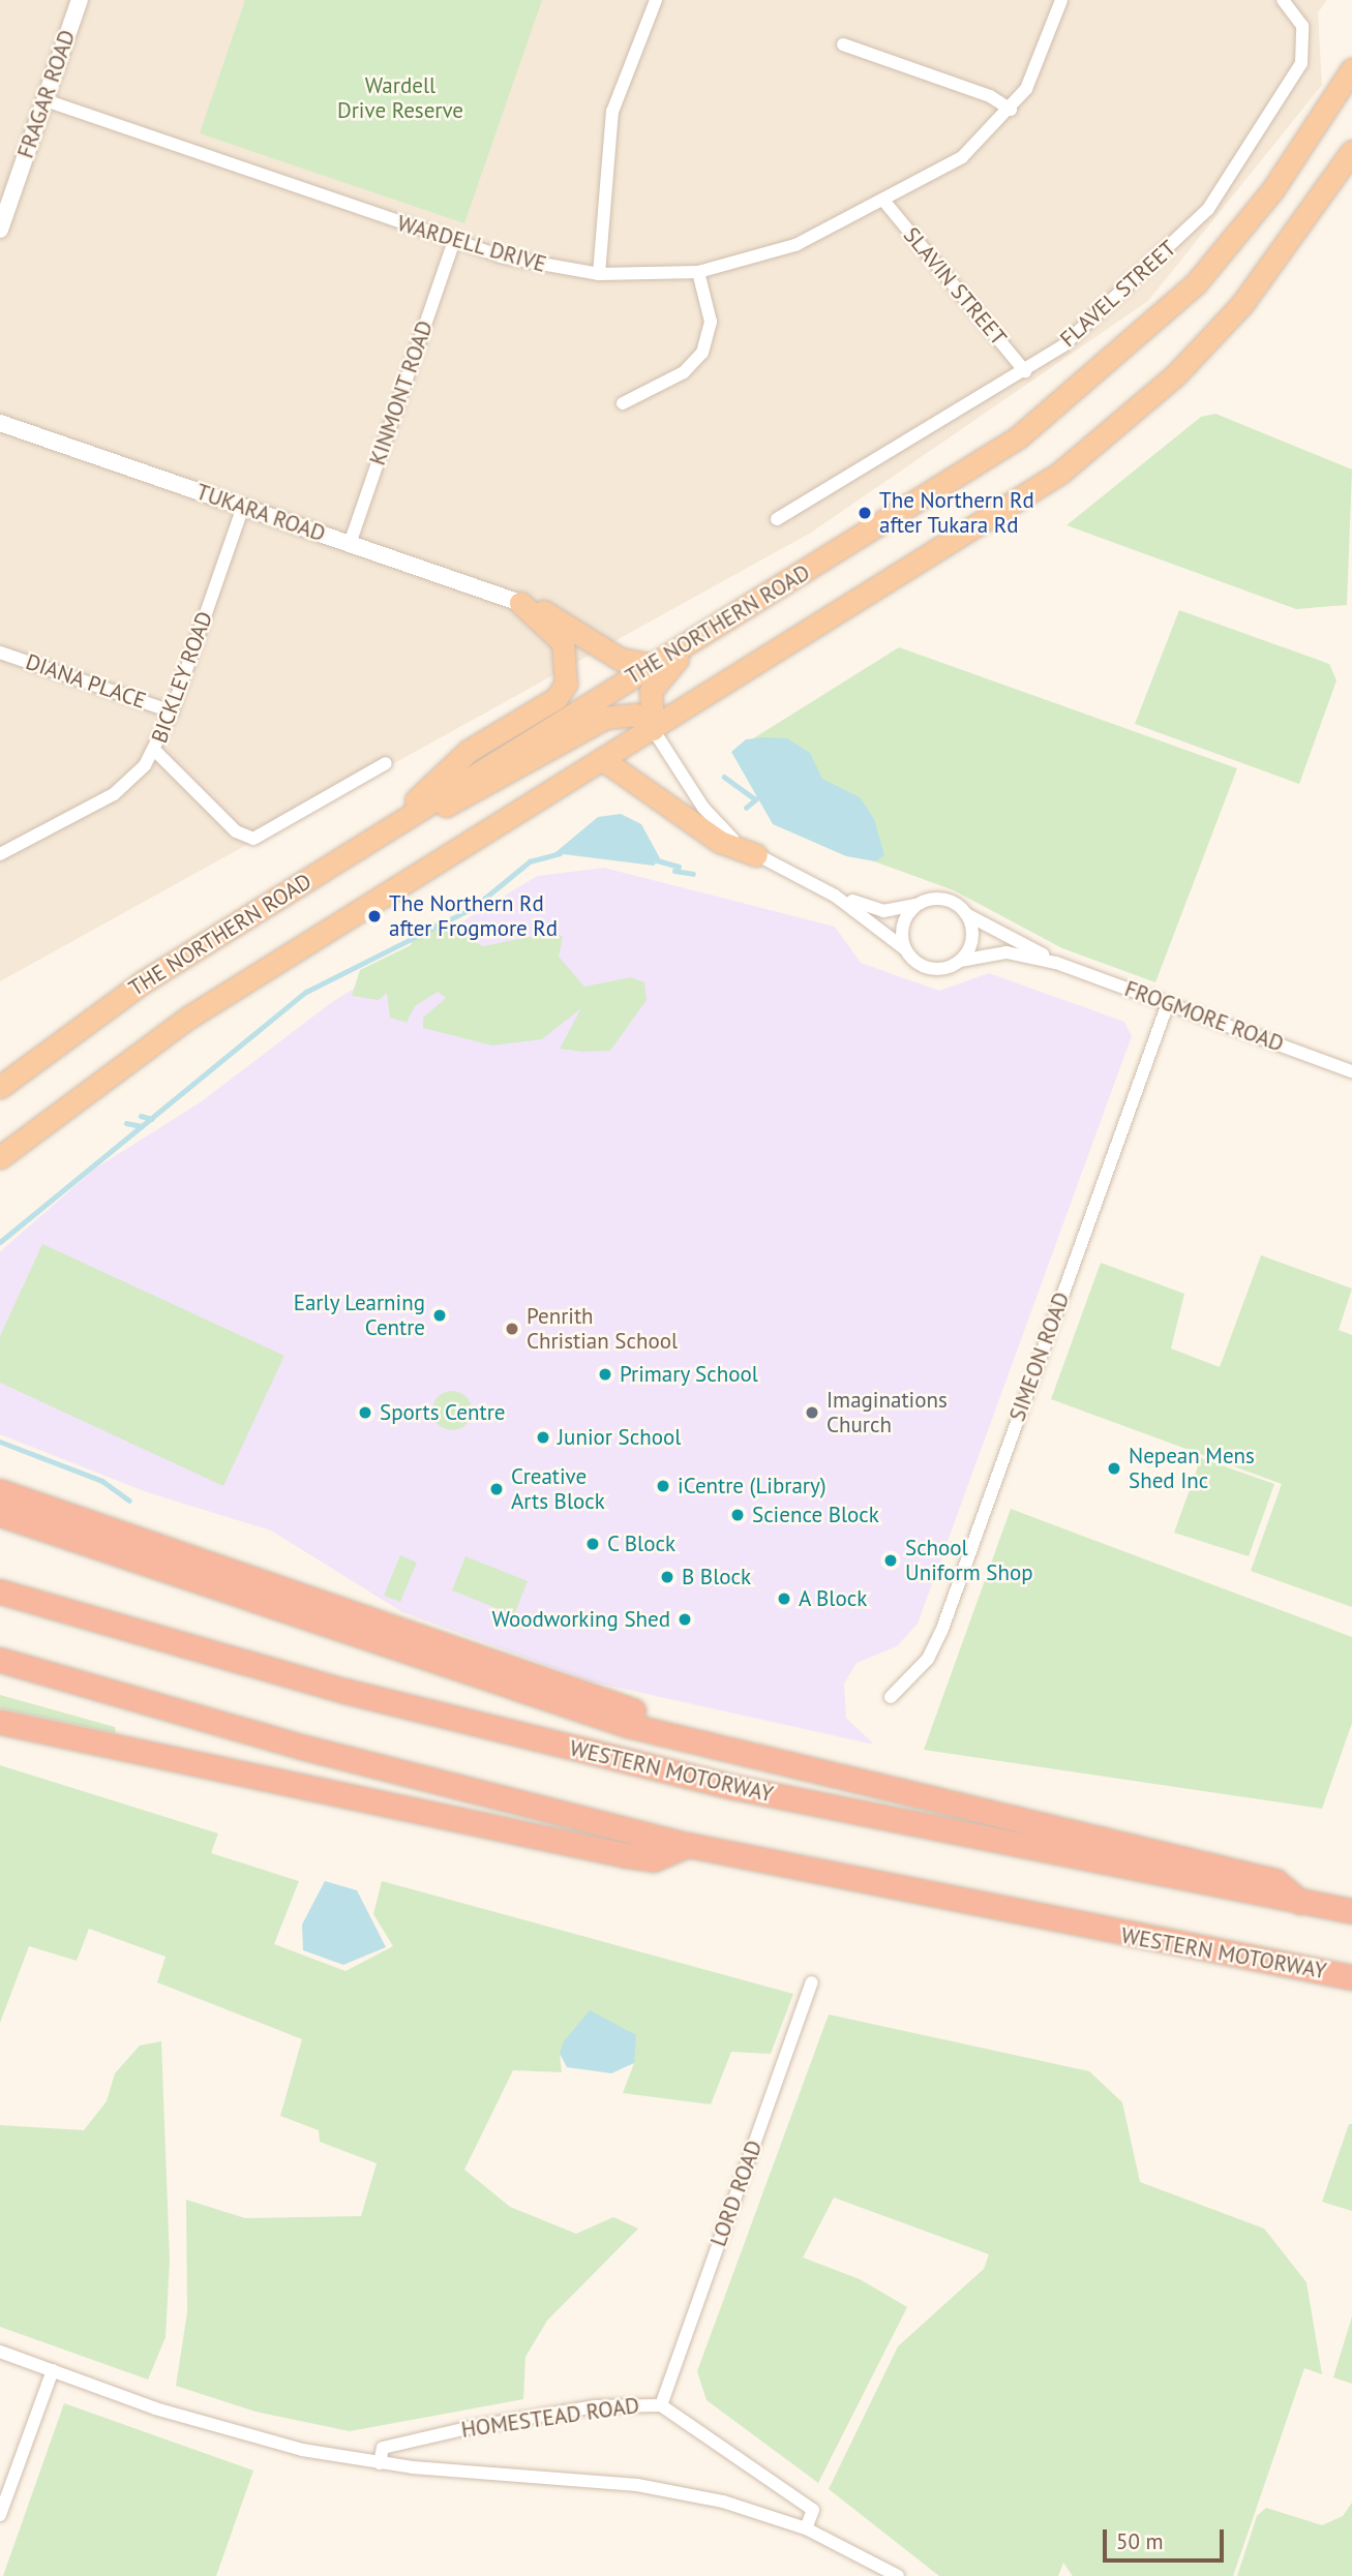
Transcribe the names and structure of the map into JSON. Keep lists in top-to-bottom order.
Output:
{
  "streets": {
    "highway": ["THE NORTHERN ROAD", "WESTERN MOTORWAY"],
    "street": [
      "FRAGAR ROAD",
      "WARDELL DRIVE",
      "SLAVIN STREET",
      "FLAVEL STREET",
      "KINMONT ROAD",
      "TUKARA ROAD",
      "BICKLEY ROAD",
      "DIANA PLACE",
      "FROGMORE ROAD",
      "SIMEON ROAD",
      "LORD ROAD",
      "HOMESTEAD ROAD"
    ]
  },
  "crossings": [
    ["FRAGAR ROAD", "WARDELL DRIVE"],
    ["WARDELL DRIVE", "SLAVIN STREET"],
    ["WARDELL DRIVE", "KINMONT ROAD"],
    ["SLAVIN STREET", "FLAVEL STREET"],
    ["KINMONT ROAD", "TUKARA ROAD"],
    ["TUKARA ROAD", "BICKLEY ROAD"],
    ["BICKLEY ROAD", "DIANA PLACE"],
    ["FROGMORE ROAD", "SIMEON ROAD"],
    ["LORD ROAD", "HOMESTEAD ROAD"]
  ],
  "parks": ["Wardell Drive Reserve"],
  "places": [
    "The Northern Rd after Tukara Rd",
    "The Northern Rd after Frogmore Rd",
    "Early Learning Centre",
    "Penrith Christian School",
    "Primary School",
    "Sports Centre",
    "Imaginations Church",
    "Junior School",
    "Nepean Mens Shed Inc",
    "iCentre (Library)",
    "Creative Arts Block",
    "Science Block",
    "C Block",
    "School Uniform Shop",
    "B Block",
    "A Block",
    "Woodworking Shed"
  ],
  "scale_bar": "50 m"
}
